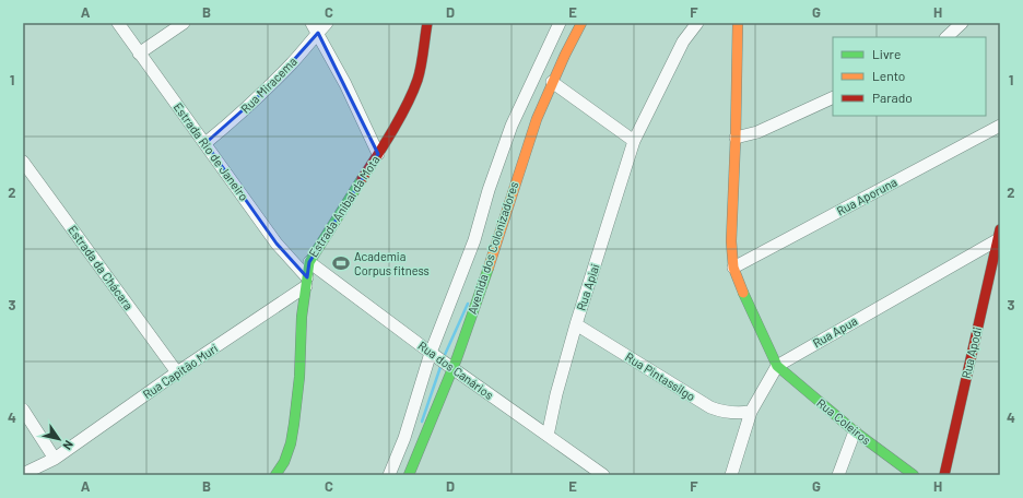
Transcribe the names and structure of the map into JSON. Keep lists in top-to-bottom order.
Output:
{
  "streets": {
    "street": [
      "Rua Miracema",
      "Estrada Rio de Janeiro",
      "Rua Aporuna",
      "Estrada Anibal da Mota",
      "Avenida dos Colonizadores",
      "Estrada da Chácara",
      "Rua Apiai",
      "Rua Apua",
      "Rua Apodi",
      "Rua dos Canários",
      "Rua Capitão Muri",
      "Rua Pintassilgo",
      "Rua Coleiros"
    ]
  },
  "crossings": [
    ["Rua Miracema", "Estrada Rio de Janeiro"],
    ["Estrada Rio de Janeiro", "Estrada Anibal da Mota"],
    ["Estrada Rio de Janeiro", "Rua Capitão Muri"],
    ["Estrada Anibal da Mota", "Rua dos Canários"],
    ["Estrada Anibal da Mota", "Rua Capitão Muri"],
    ["Avenida dos Colonizadores", "Rua dos Canários"],
    ["Estrada da Chácara", "Rua Capitão Muri"],
    ["Rua Apiai", "Rua dos Canários"],
    ["Rua Apiai", "Rua Pintassilgo"],
    ["Rua Apua", "Rua Apodi"],
    ["Rua Apua", "Rua Coleiros"]
  ],
  "places": {
    "sports": ["Academia Corpus fitness"]
  },
  "legend": ["Livre", "Lento", "Parado"],
  "north": "bottom right",
  "grid": {
    "columns": [
      "A",
      "B",
      "C",
      "D",
      "E",
      "F",
      "G",
      "H"
    ],
    "rows": [
      "1",
      "2",
      "3",
      "4"
    ]
  }
}
